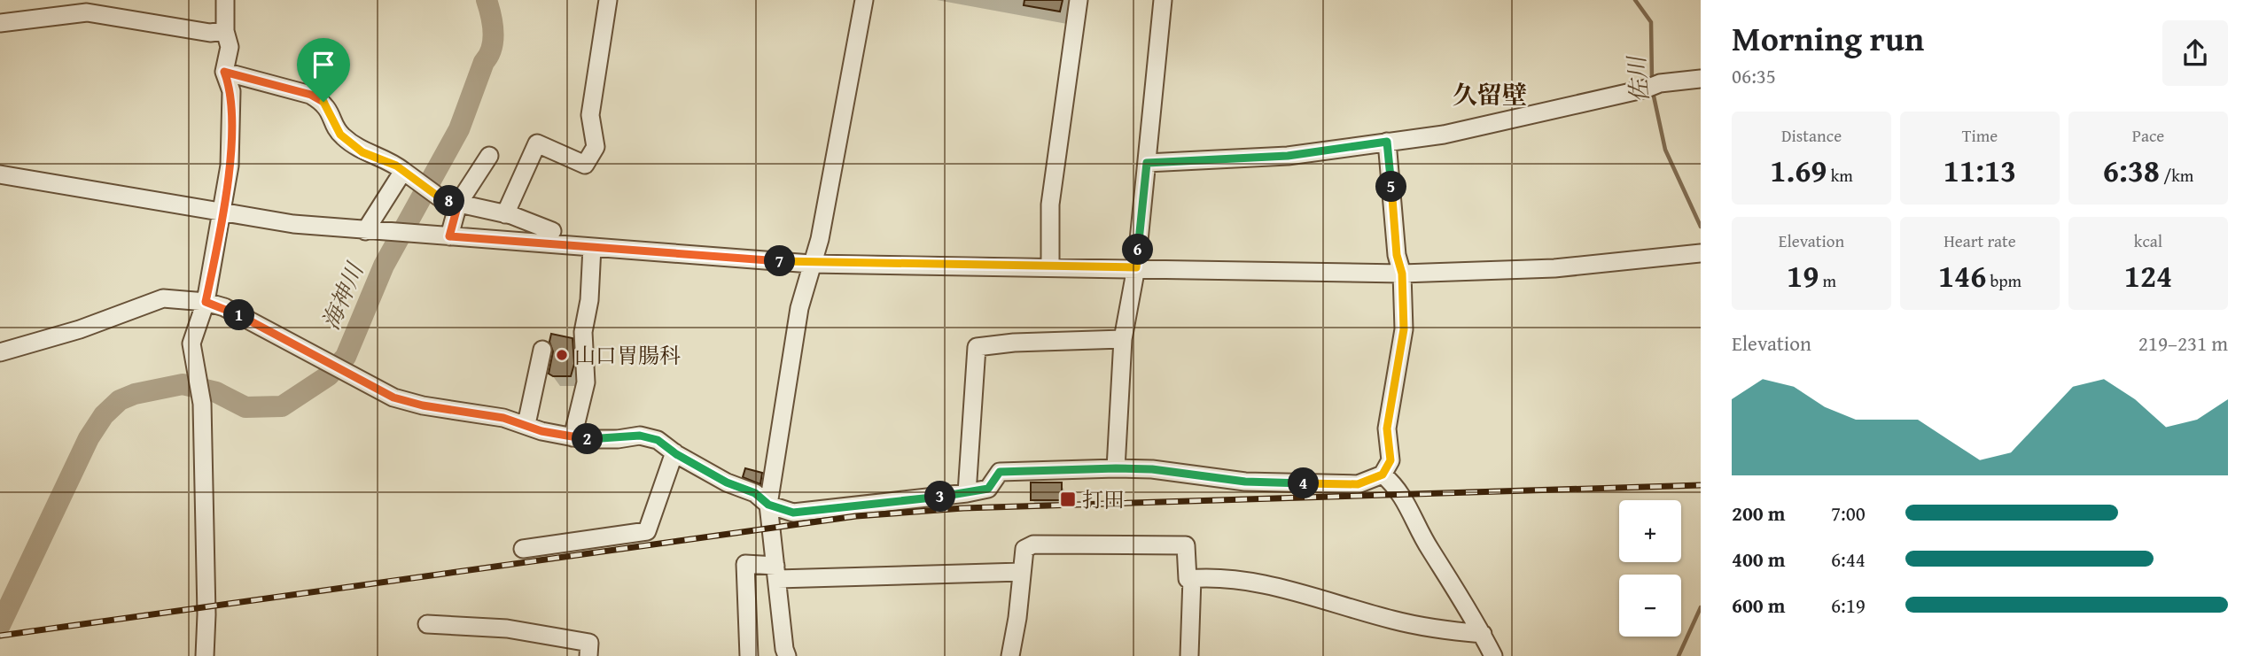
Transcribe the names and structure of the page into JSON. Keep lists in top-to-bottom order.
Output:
{
  "districts": ["久留壁"],
  "water": ["佐川", "海神川"],
  "places": {
    "other": ["山口胃腸科"],
    "transit": ["打田"]
  },
  "page": {
    "heading": ["Morning run", "06:35"],
    "stats": [
      ["Distance", "1.69 km"],
      ["Time", "11:13"],
      ["Pace", "6:38 /km"],
      ["Elevation", "19 m"],
      ["Heart rate", "146 bpm"],
      ["kcal", "124"]
    ],
    "pins": [
      "5",
      "8",
      "6",
      "7",
      "1",
      "2",
      "4",
      "3"
    ],
    "chart": ["Elevation", "219–231 m"],
    "list": [
      {
        "name": "200 m",
        "note": "7:00"
      },
      {
        "name": "400 m",
        "note": "6:44"
      },
      {
        "name": "600 m",
        "note": "6:19"
      }
    ],
    "map_buttons": ["+", "−"]
  }
}
